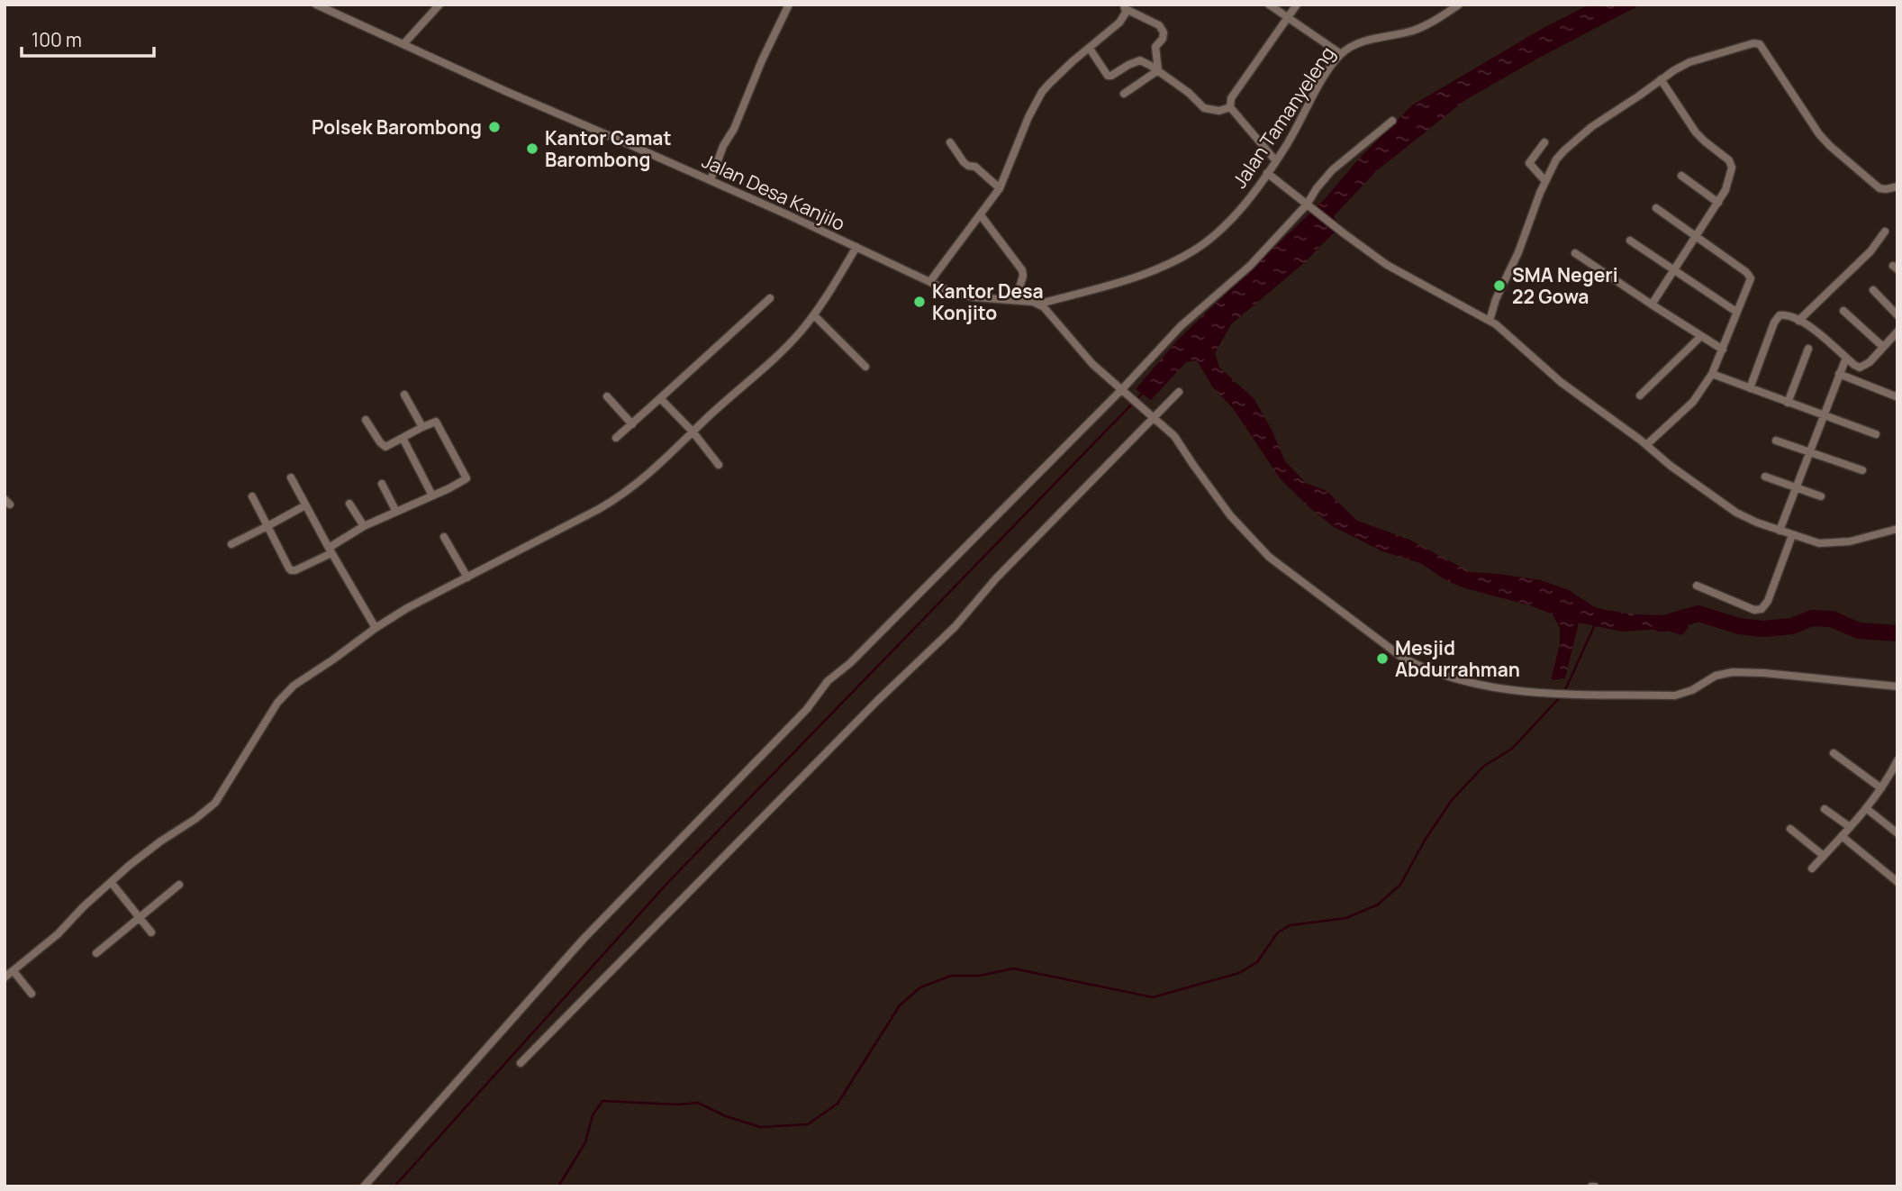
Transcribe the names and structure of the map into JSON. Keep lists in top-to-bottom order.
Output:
{
  "streets": {
    "street": ["Jalan Tamanyeleng", "Jalan Desa Kanjilo"]
  },
  "crossings": [
    ["Jalan Tamanyeleng", "Jalan Desa Kanjilo"]
  ],
  "places": [
    "Polsek Barombong",
    "Kantor Camat Barombong",
    "SMA Negeri 22 Gowa",
    "Kantor Desa Konjito",
    "Mesjid Abdurrahman"
  ],
  "scale_bar": "100 m"
}
